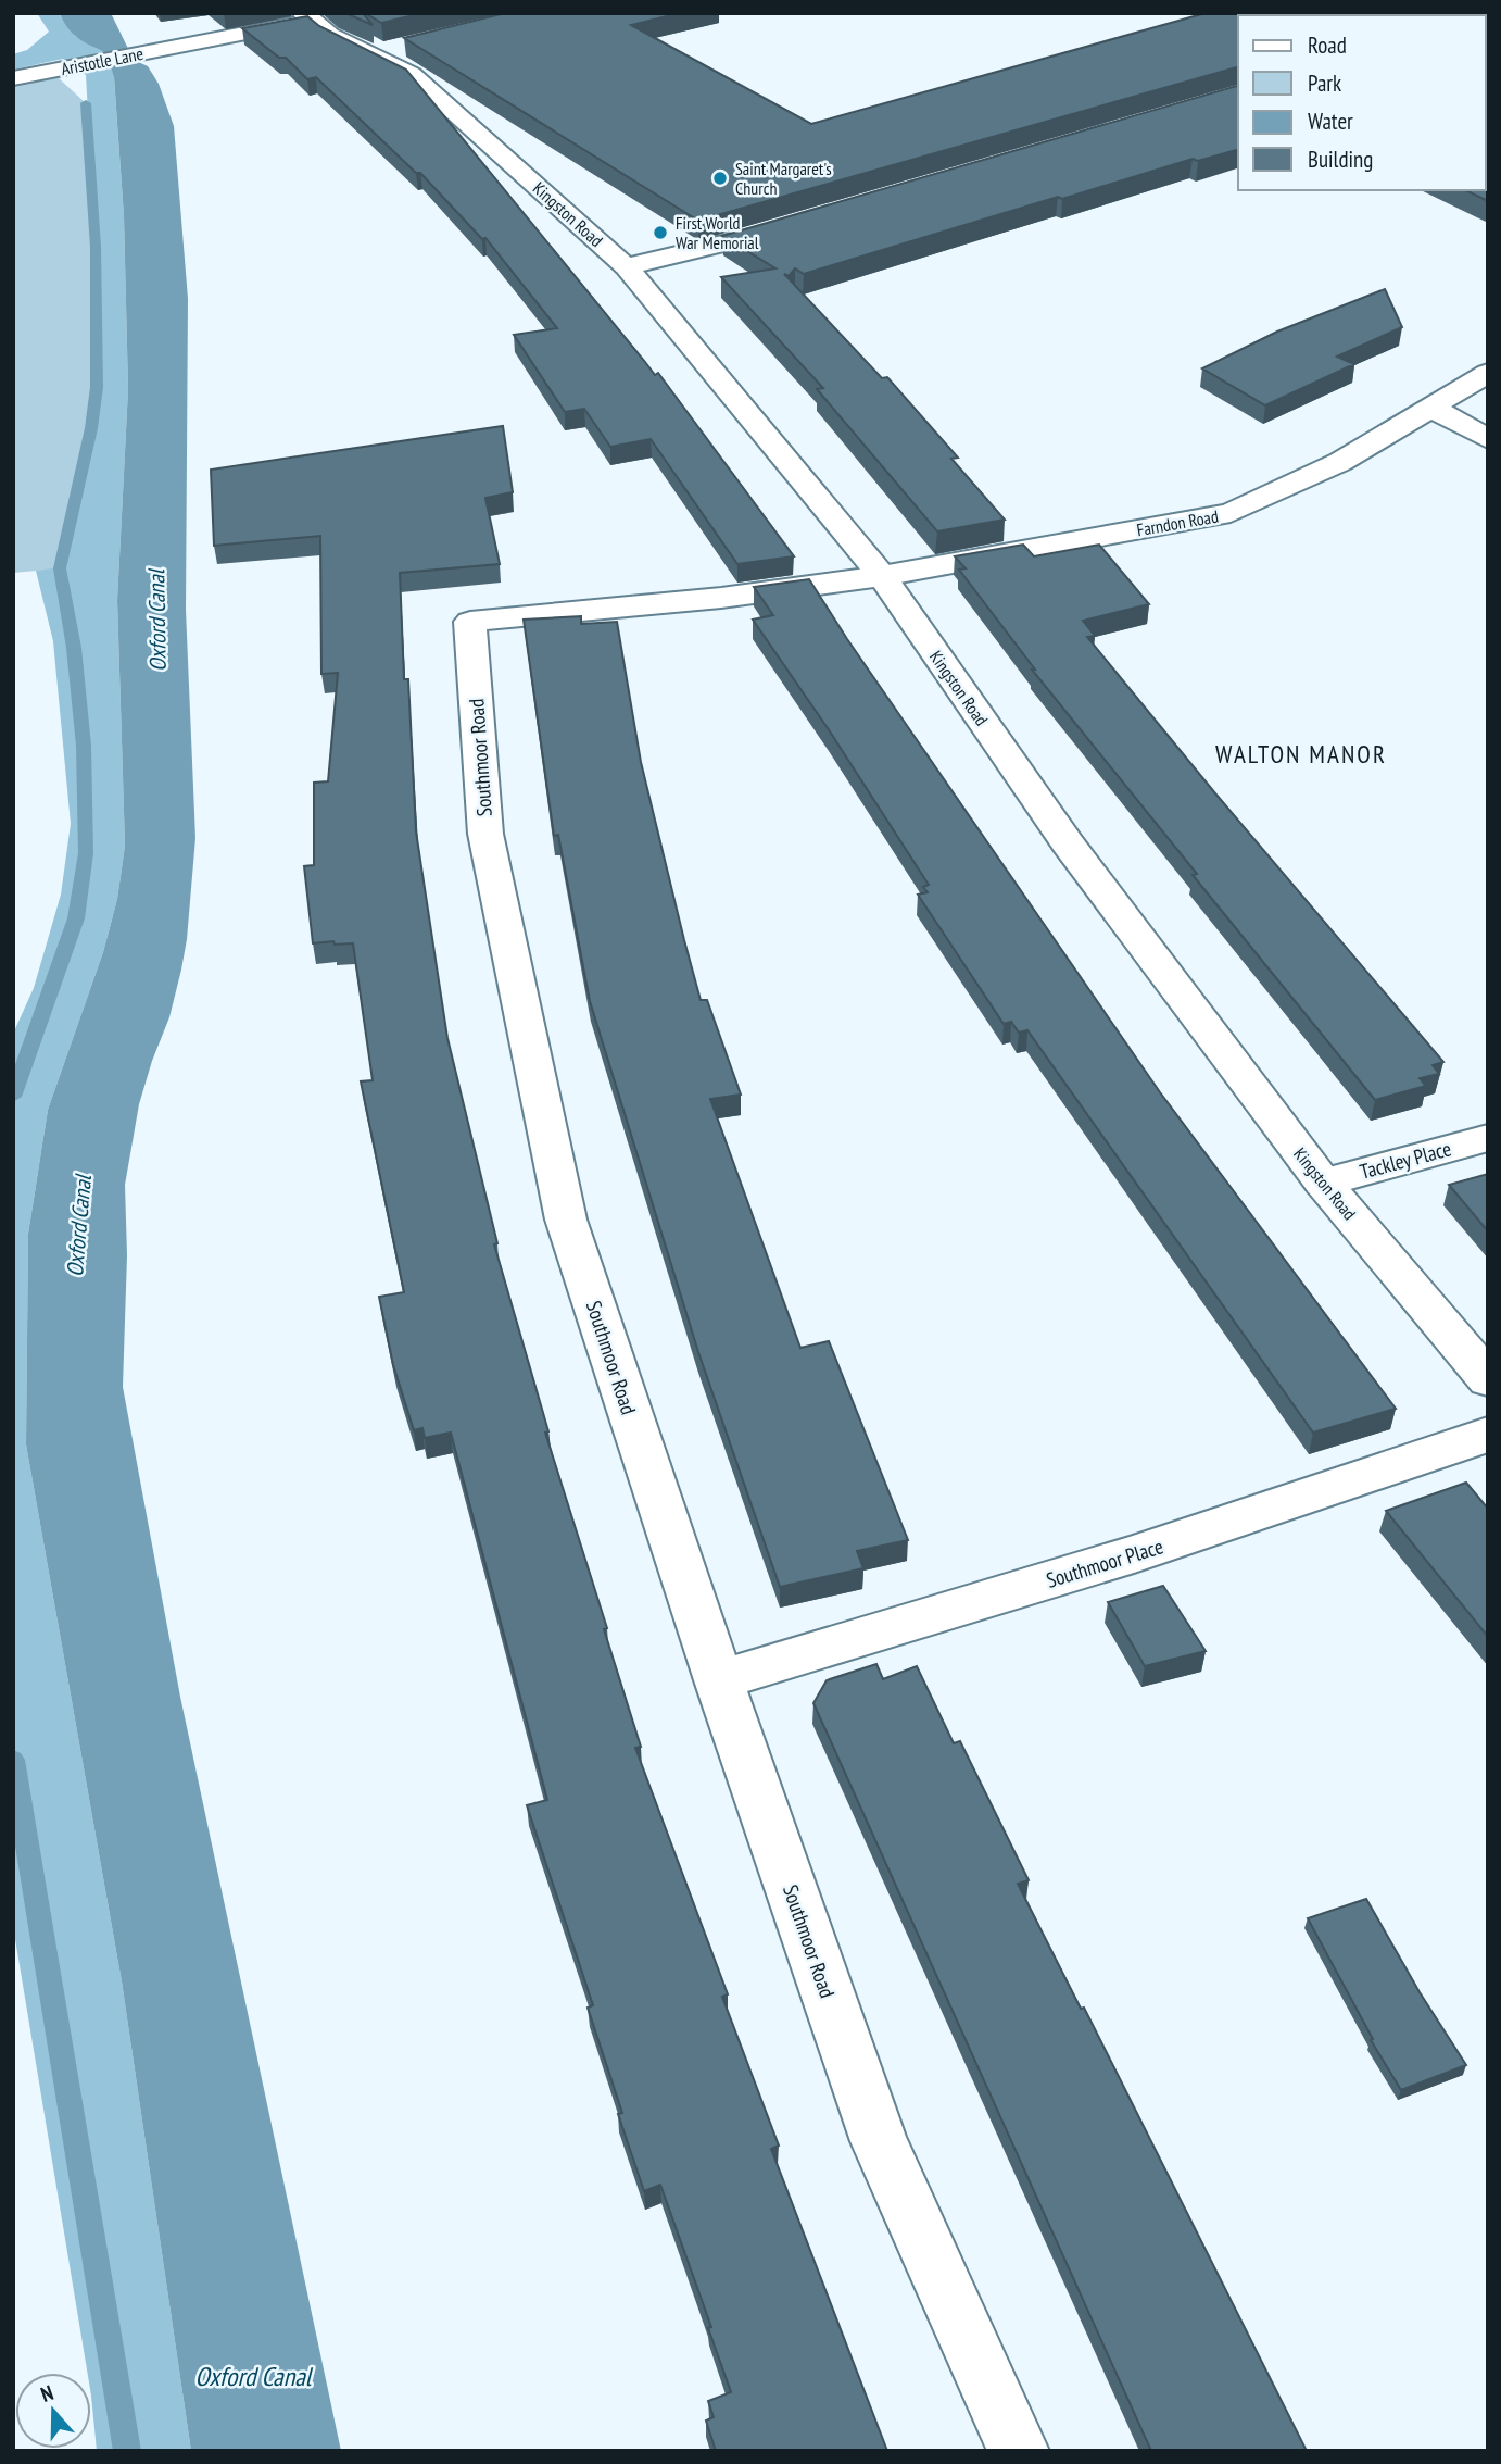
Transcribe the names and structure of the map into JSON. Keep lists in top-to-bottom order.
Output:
{
  "streets": {
    "street": [
      "Aristotle Lane",
      "Kingston Road",
      "Farndon Road",
      "Southmoor Road",
      "Tackley Place",
      "Southmoor Place"
    ]
  },
  "crossings": [
    ["Aristotle Lane", "Kingston Road"],
    ["Kingston Road", "Farndon Road"],
    ["Kingston Road", "Southmoor Road"],
    ["Kingston Road", "Tackley Place"],
    ["Farndon Road", "Southmoor Road"],
    ["Southmoor Road", "Southmoor Place"]
  ],
  "districts": ["WALTON MANOR"],
  "water": ["Oxford Canal"],
  "places": ["Saint Margaret's Church", "First World War Memorial"],
  "legend": [
    "Road",
    "Park",
    "Water",
    "Building"
  ],
  "north": "top"
}
